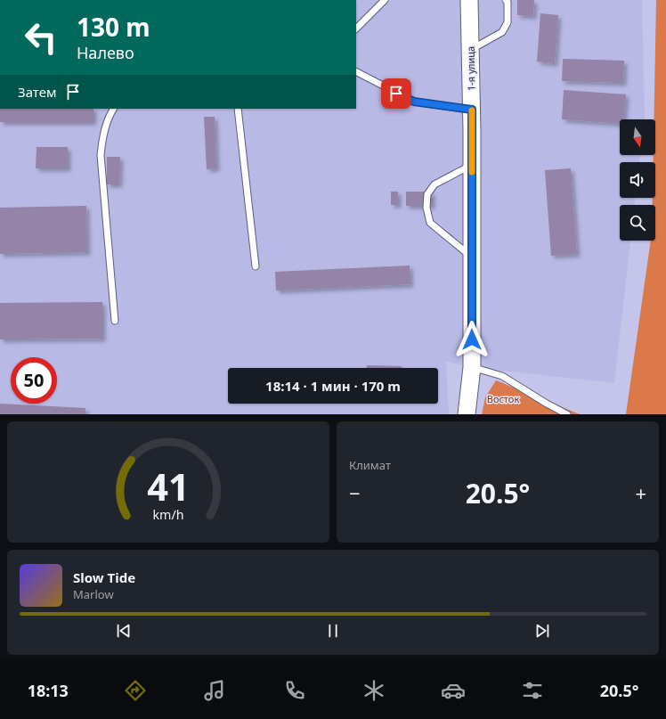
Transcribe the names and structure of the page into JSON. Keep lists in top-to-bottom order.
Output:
{
  "streets": {
    "main road": ["1-я улица"]
  },
  "parks": ["Восток"],
  "north": "bottom",
  "page": {
    "turn": ["130 m", "Налево"],
    "then": "Затем",
    "limit": "50",
    "trip": "18:14 · 1 мин · 170 m",
    "tile": "Климат",
    "heat": ["−", "20.5°", "+"],
    "song": ["Slow Tide", "Marlow"],
    "tabs": ["18:13", "20.5°"],
    "gauge": ["41", "km/h"]
  }
}
